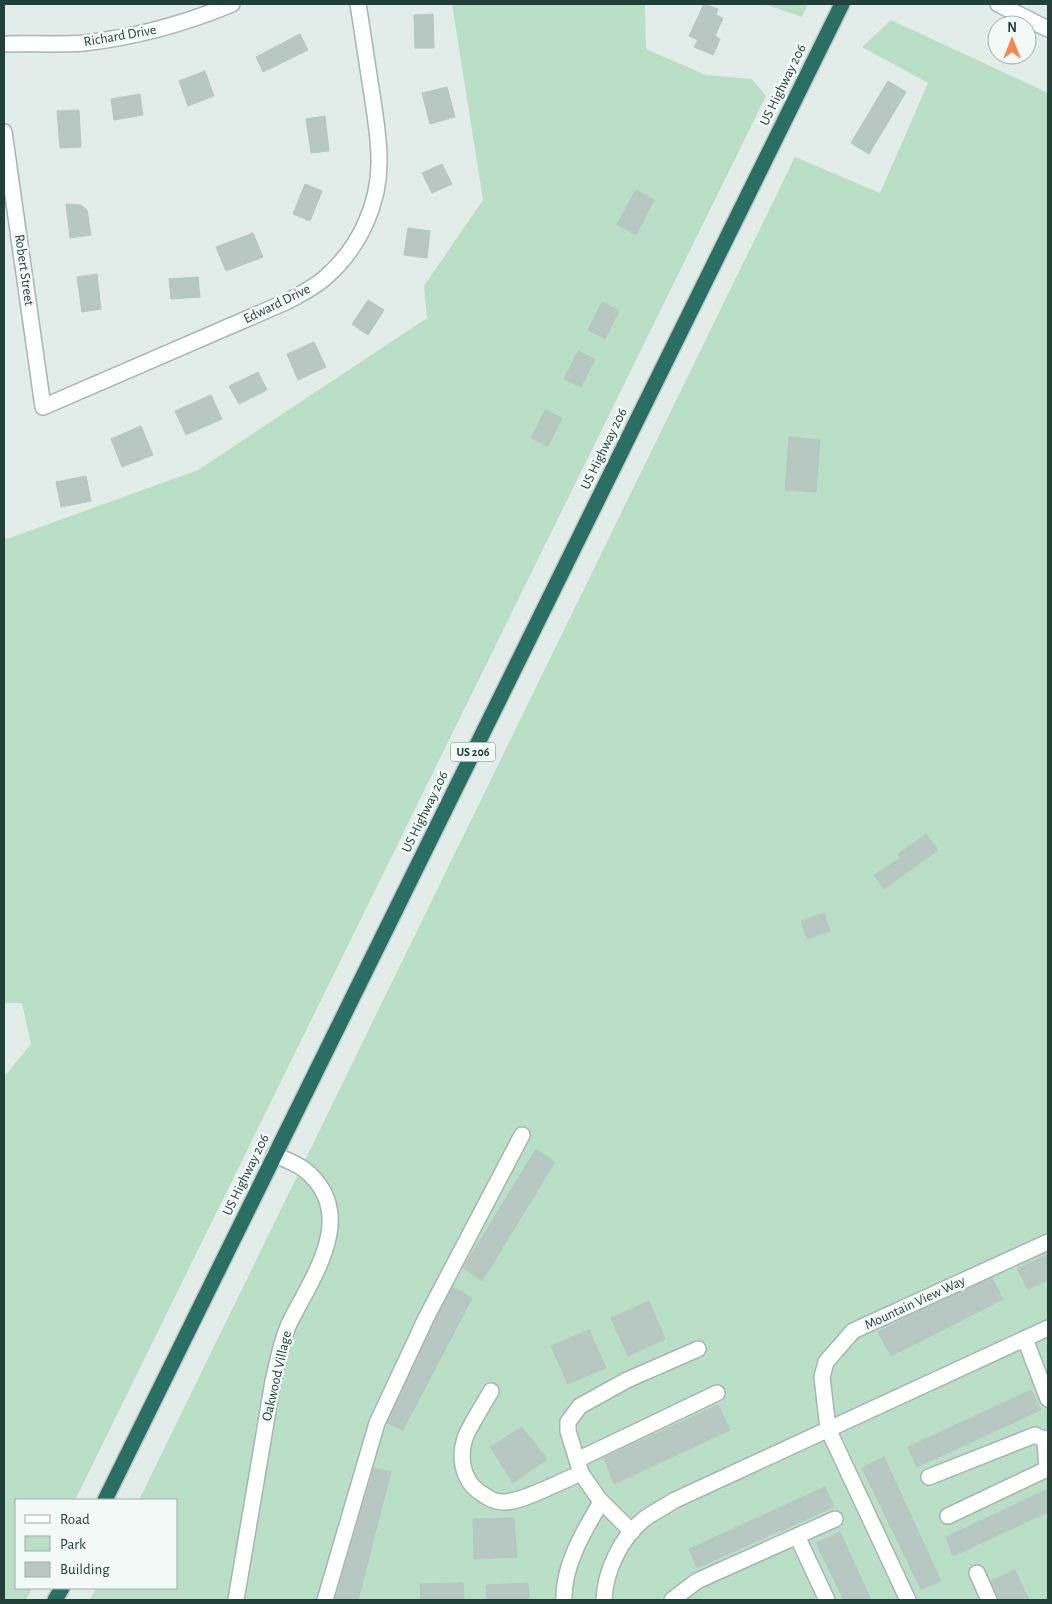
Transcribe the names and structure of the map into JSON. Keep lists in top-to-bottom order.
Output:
{
  "streets": {
    "highway": ["US Highway 206", "US 206"],
    "street": [
      "Richard Drive",
      "Robert Street",
      "Edward Drive",
      "Mountain View Way",
      "Oakwood Village"
    ]
  },
  "crossings": [
    ["US Highway 206", "Oakwood Village"],
    ["Robert Street", "Edward Drive"]
  ],
  "legend": ["Road", "Park", "Building"],
  "north": "top"
}
